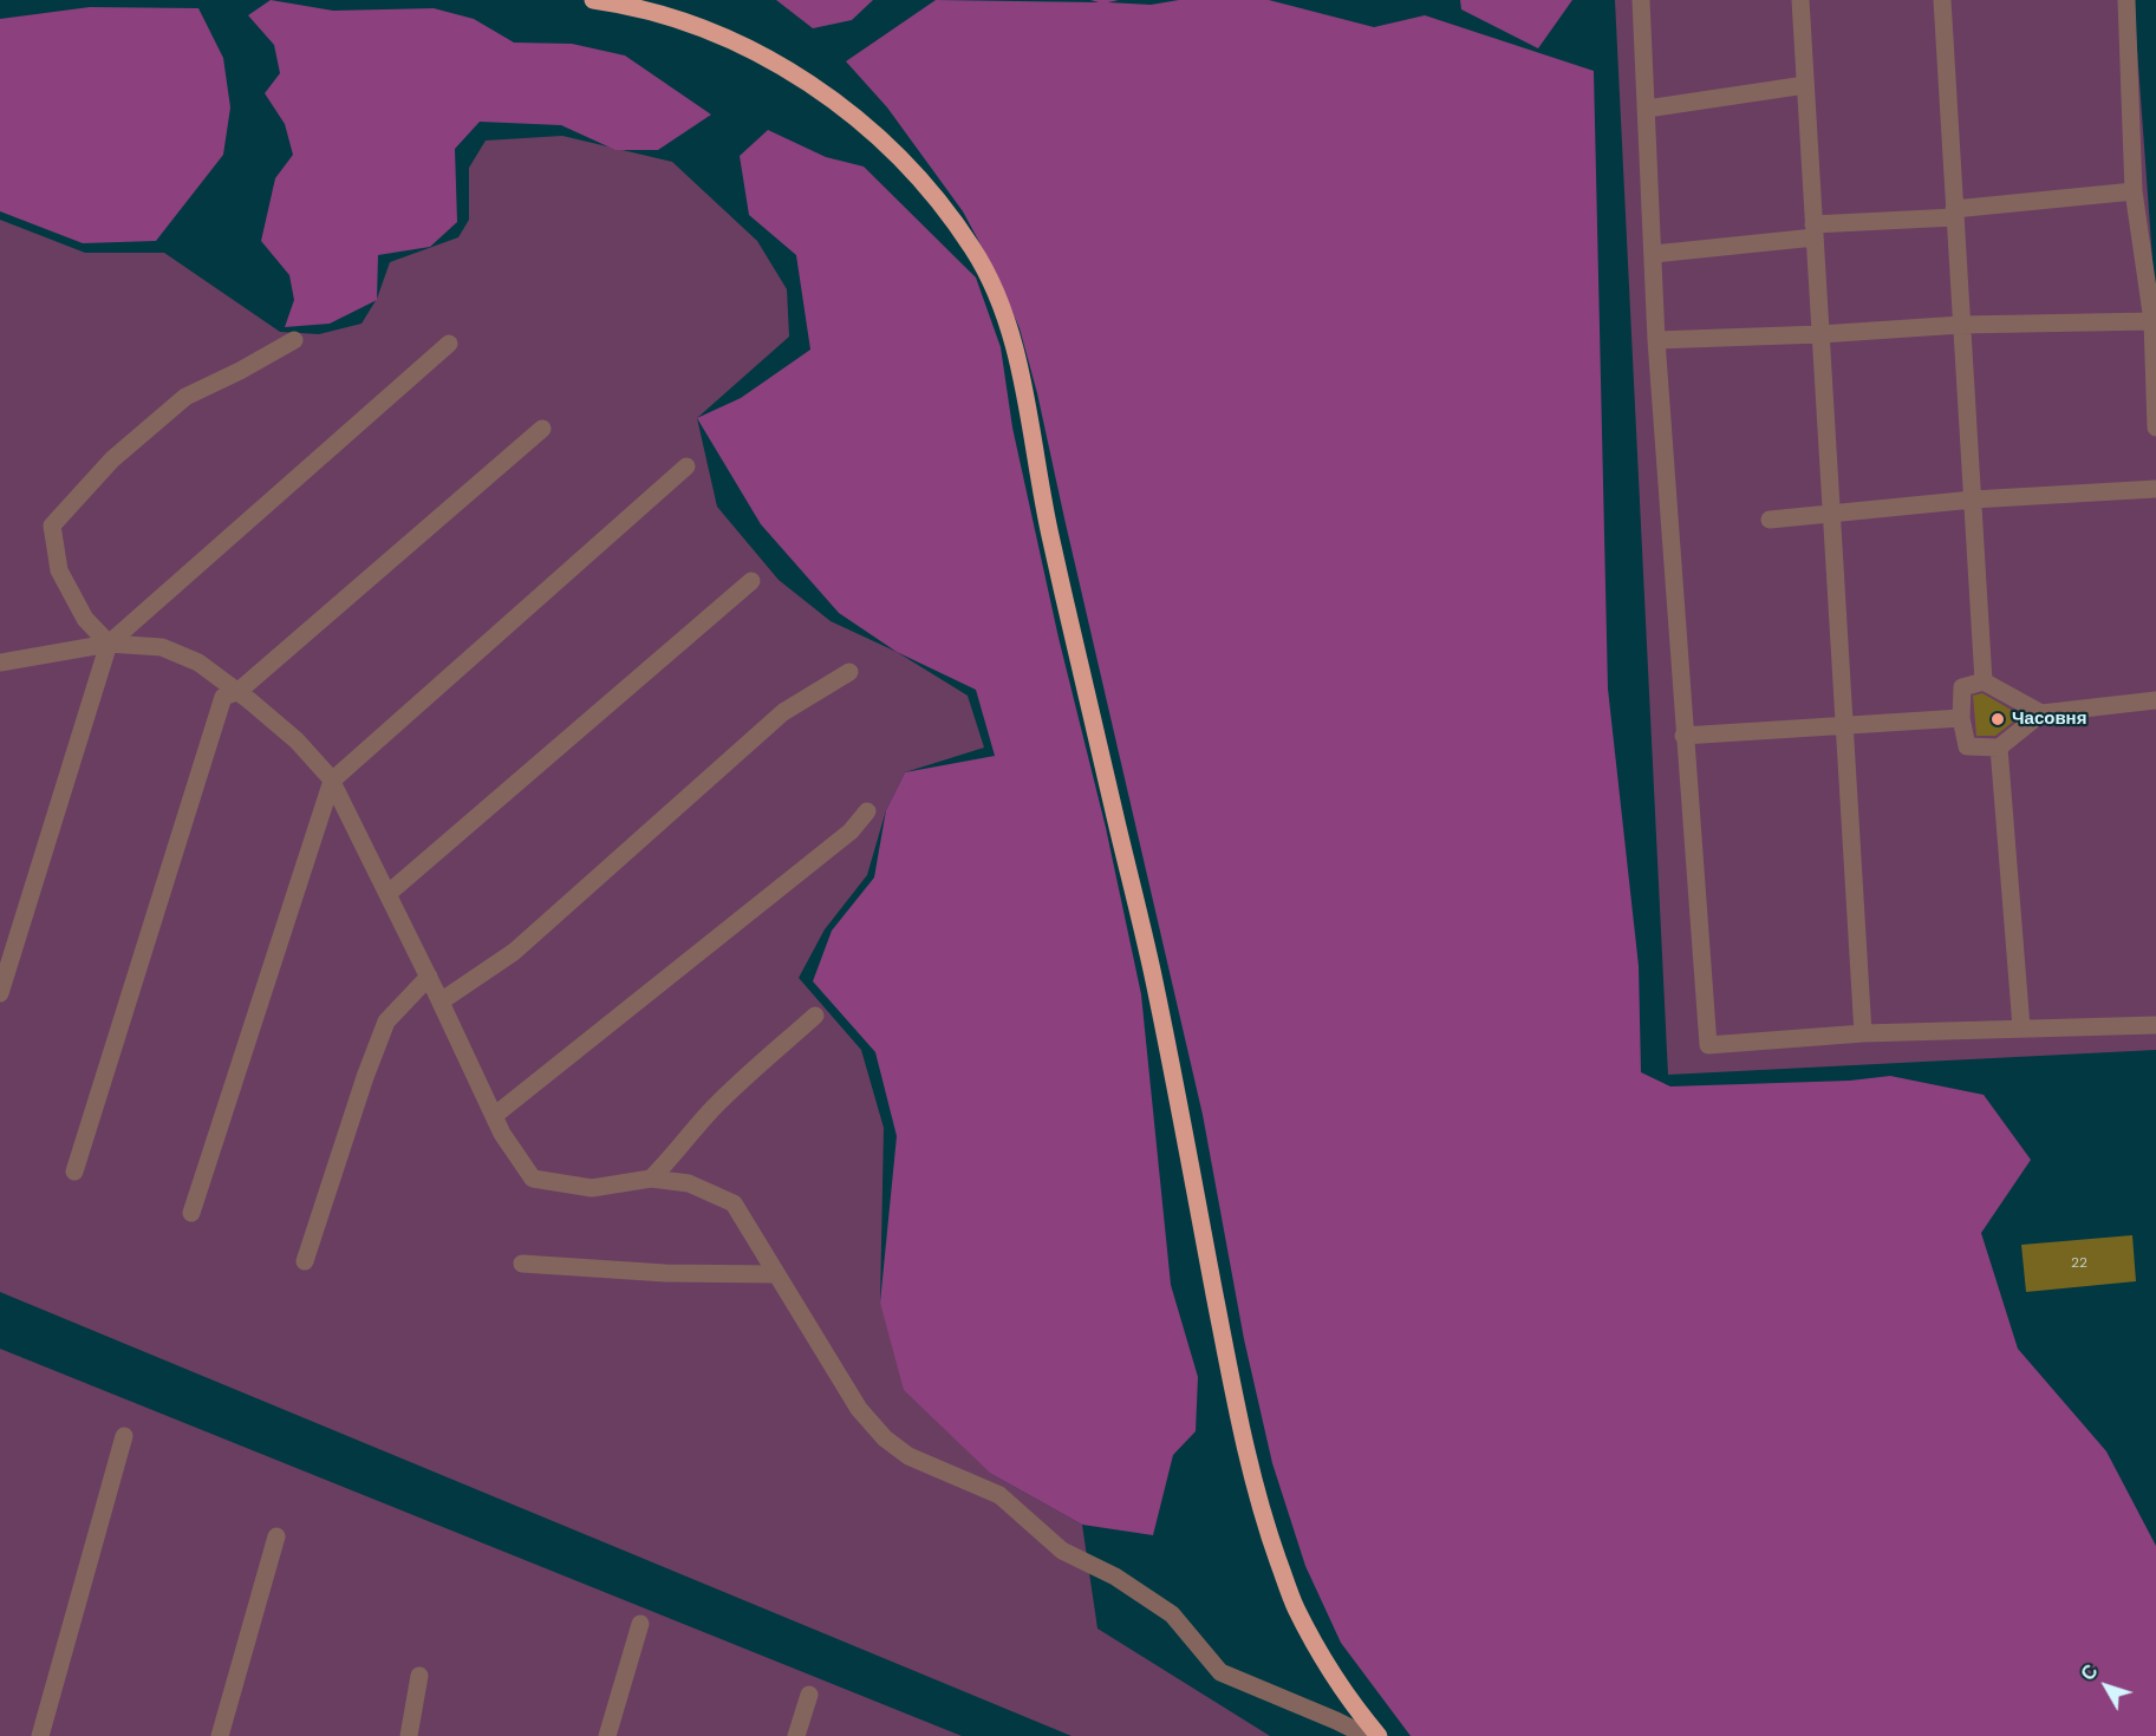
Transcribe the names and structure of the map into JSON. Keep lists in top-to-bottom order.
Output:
{
  "places": ["Часовня"],
  "house_numbers": ["22"],
  "north": "top left"
}
